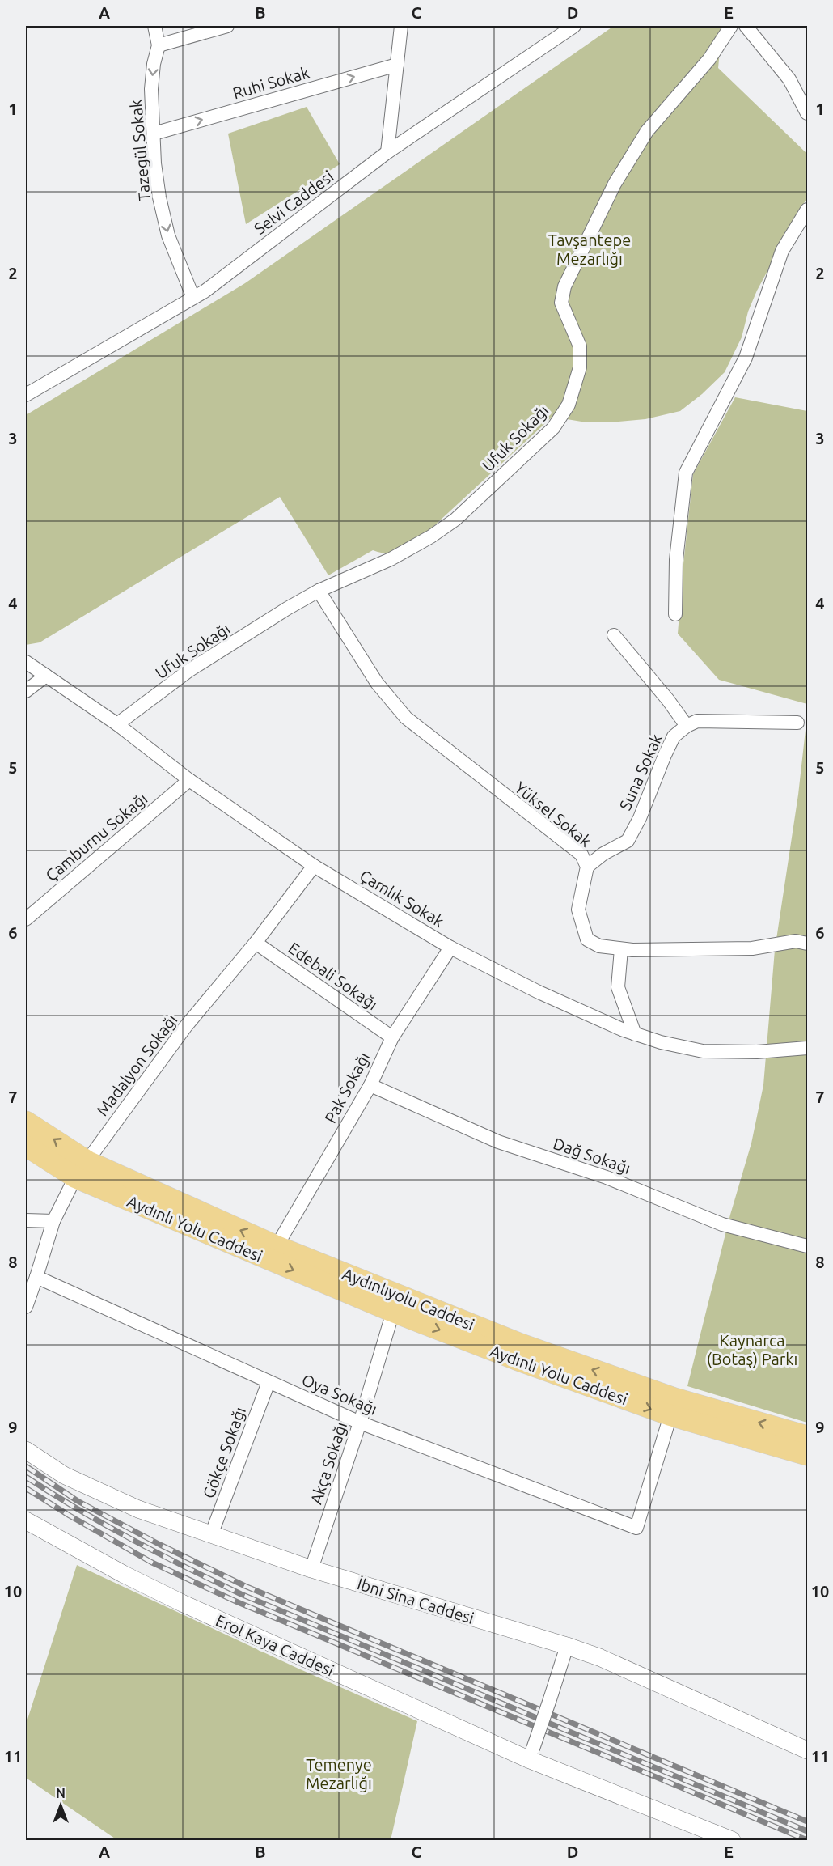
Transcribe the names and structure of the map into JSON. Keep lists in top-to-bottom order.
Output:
{
  "streets": {
    "main road": ["Aydınlı Yolu Caddesi", "Aydınlıyolu Caddesi"],
    "street": [
      "Ruhi Sokak",
      "Tazegül Sokak",
      "Selvi Caddesi",
      "Ufuk Sokağı",
      "Suna Sokak",
      "Yüksel Sokak",
      "Çamburnu Sokağı",
      "Çamlık Sokak",
      "Edebali Sokağı",
      "Madalyon Sokağı",
      "Pak Sokağı",
      "Dağ Sokağı",
      "Oya Sokağı",
      "Gökçe Sokağı",
      "Akça Sokağı",
      "İbni Sina Caddesi",
      "Erol Kaya Caddesi"
    ]
  },
  "crossings": [
    ["Ruhi Sokak", "Tazegül Sokak"],
    ["Tazegül Sokak", "Selvi Caddesi"],
    ["Ufuk Sokağı", "Yüksel Sokak"],
    ["Ufuk Sokağı", "Çamlık Sokak"],
    ["Suna Sokak", "Yüksel Sokak"],
    ["Çamburnu Sokağı", "Çamlık Sokak"],
    ["Çamlık Sokak", "Madalyon Sokağı"],
    ["Çamlık Sokak", "Pak Sokağı"],
    ["Edebali Sokağı", "Madalyon Sokağı"],
    ["Edebali Sokağı", "Pak Sokağı"],
    ["Madalyon Sokağı", "Aydınlı Yolu Caddesi"],
    ["Madalyon Sokağı", "Aydınlıyolu Caddesi"],
    ["Madalyon Sokağı", "Oya Sokağı"],
    ["Pak Sokağı", "Dağ Sokağı"],
    ["Pak Sokağı", "Aydınlıyolu Caddesi"],
    ["Aydınlı Yolu Caddesi", "Aydınlıyolu Caddesi"],
    ["Aydınlı Yolu Caddesi", "Oya Sokağı"],
    ["Aydınlı Yolu Caddesi", "Akça Sokağı"],
    ["Oya Sokağı", "Gökçe Sokağı"],
    ["Oya Sokağı", "Akça Sokağı"],
    ["Gökçe Sokağı", "İbni Sina Caddesi"],
    ["Akça Sokağı", "İbni Sina Caddesi"]
  ],
  "one_way": [
    "Ruhi Sokak",
    "Tazegül Sokak",
    "Aydınlı Yolu Caddesi",
    "Aydınlıyolu Caddesi"
  ],
  "parks": ["Tavşantepe Mezarlığı", "Kaynarca (Botaş) Parkı", "Temenye Mezarlığı"],
  "north": "top",
  "grid": {
    "columns": [
      "A",
      "B",
      "C",
      "D",
      "E"
    ],
    "rows": [
      "1",
      "2",
      "3",
      "4",
      "5",
      "6",
      "7",
      "8",
      "9",
      "10",
      "11"
    ]
  }
}
